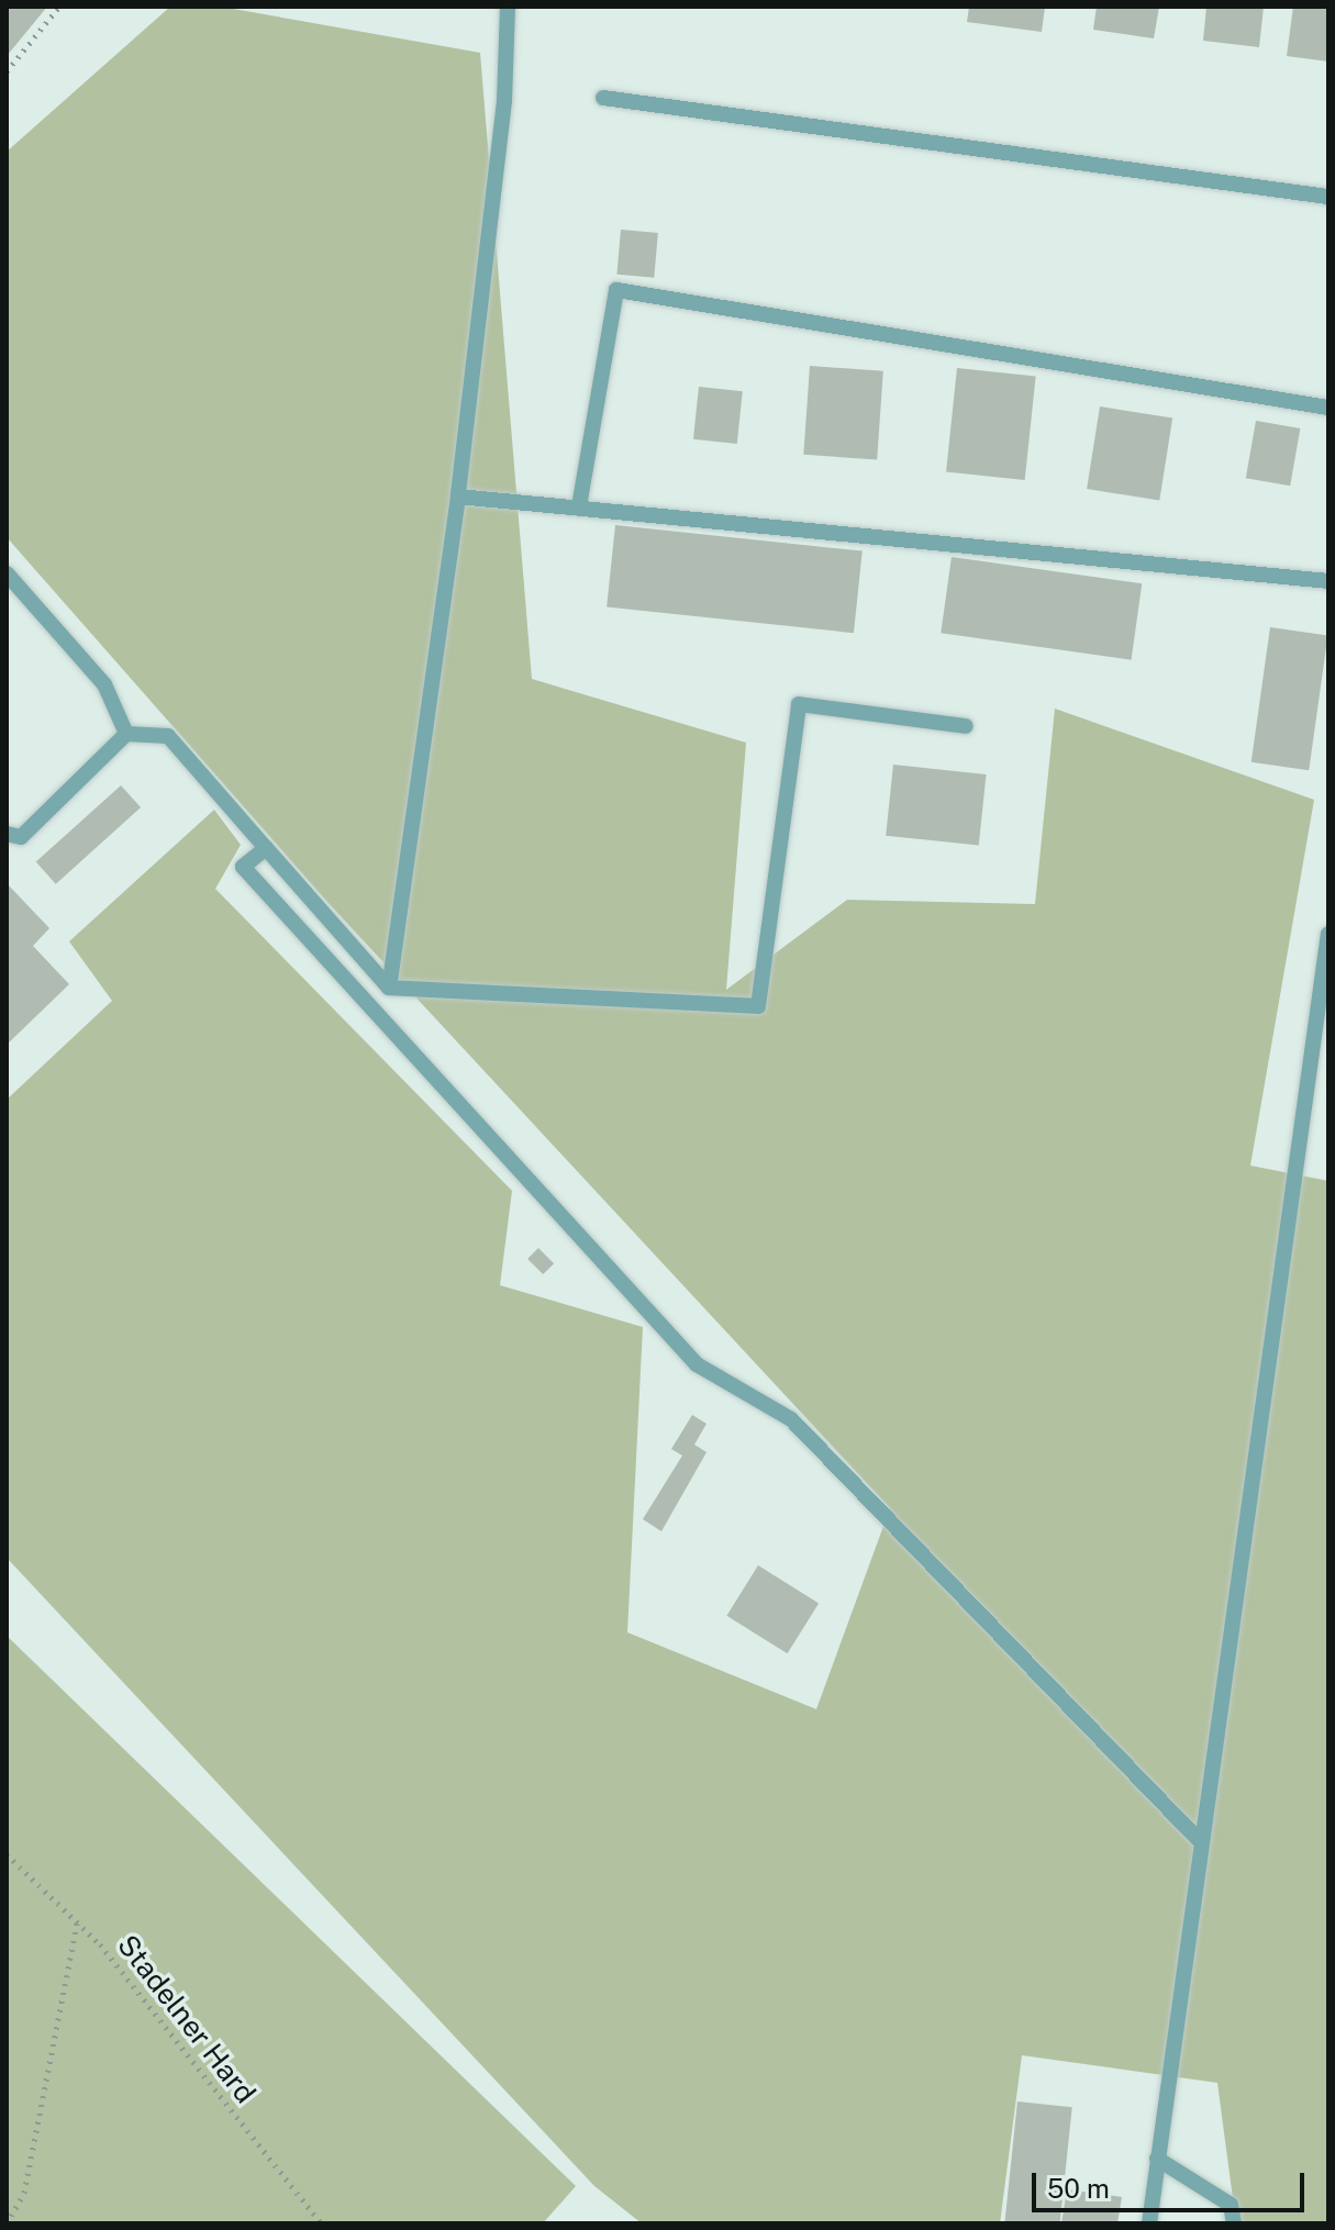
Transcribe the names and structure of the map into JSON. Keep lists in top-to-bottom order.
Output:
{
  "streets": {
    "path": ["Stadelner Hard"]
  },
  "scale_bar": "50 m"
}
